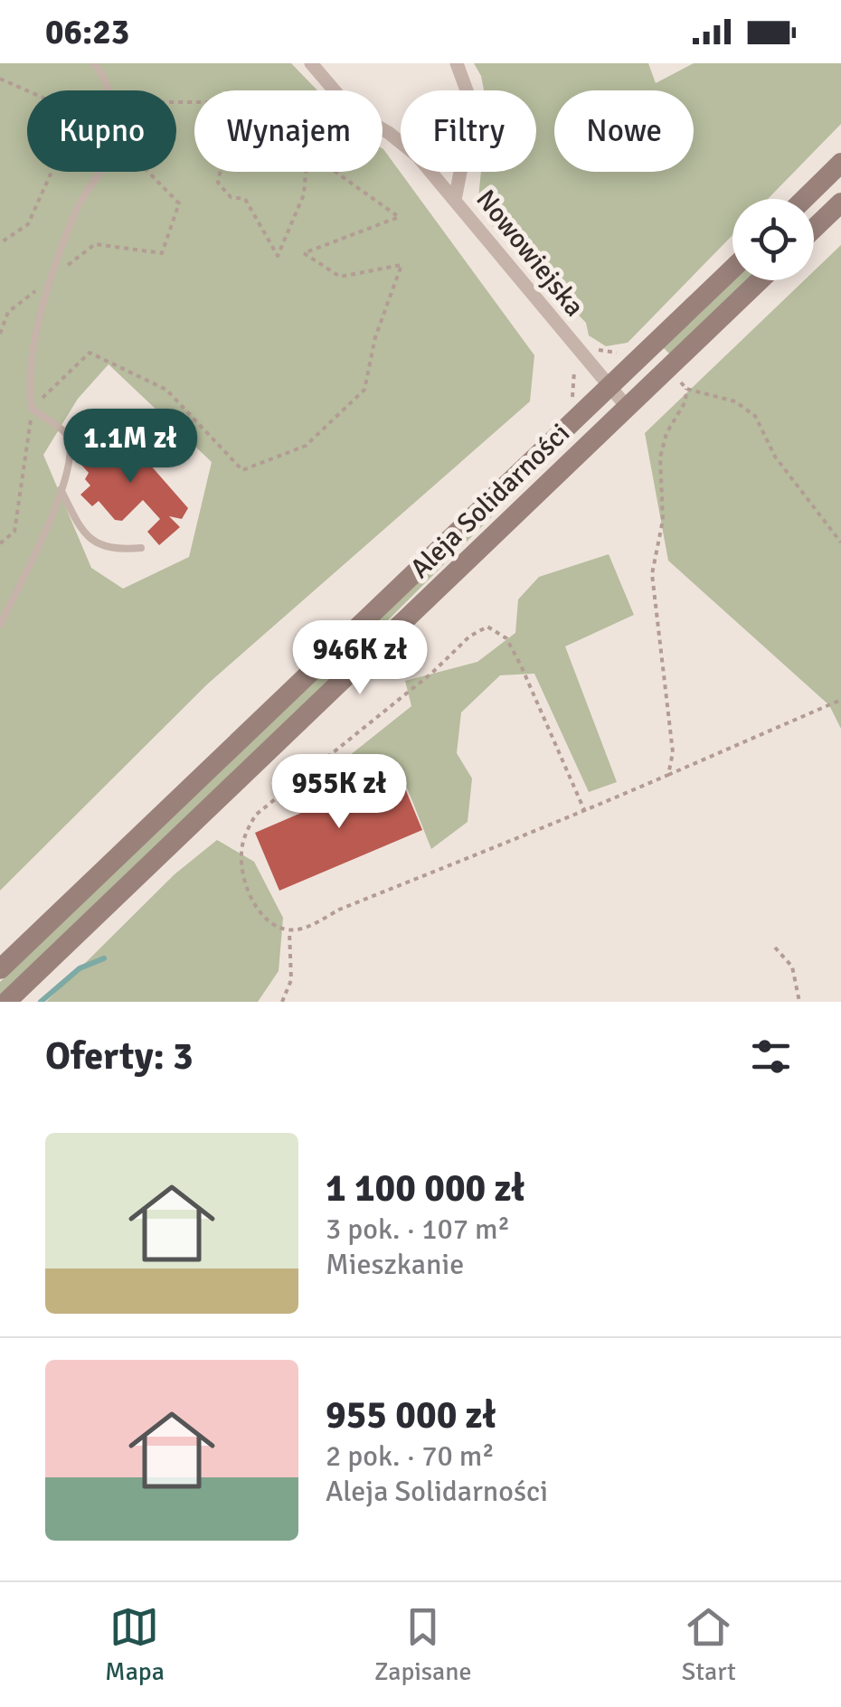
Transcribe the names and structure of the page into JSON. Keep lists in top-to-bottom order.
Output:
{
  "streets": {
    "main road": ["Aleja Solidarności"],
    "street": ["Nowowiejska"]
  },
  "crossings": [
    ["Nowowiejska", "Aleja Solidarności"]
  ],
  "page": {
    "status": "06:23",
    "chip": [
      "Kupno",
      "Wynajem",
      "Filtry",
      "Nowe"
    ],
    "price": ["1.1M zł", "946K zł", "955K zł"],
    "heading": "Oferty: 3",
    "list": [
      {
        "name": "1 100 000 zł",
        "note": "3 pok. · 107 m² · Mieszkanie"
      },
      {
        "name": "955 000 zł",
        "note": "2 pok. · 70 m² · Aleja Solidarności"
      }
    ],
    "tabs": ["Mapa", "Zapisane", "Start"]
  }
}
